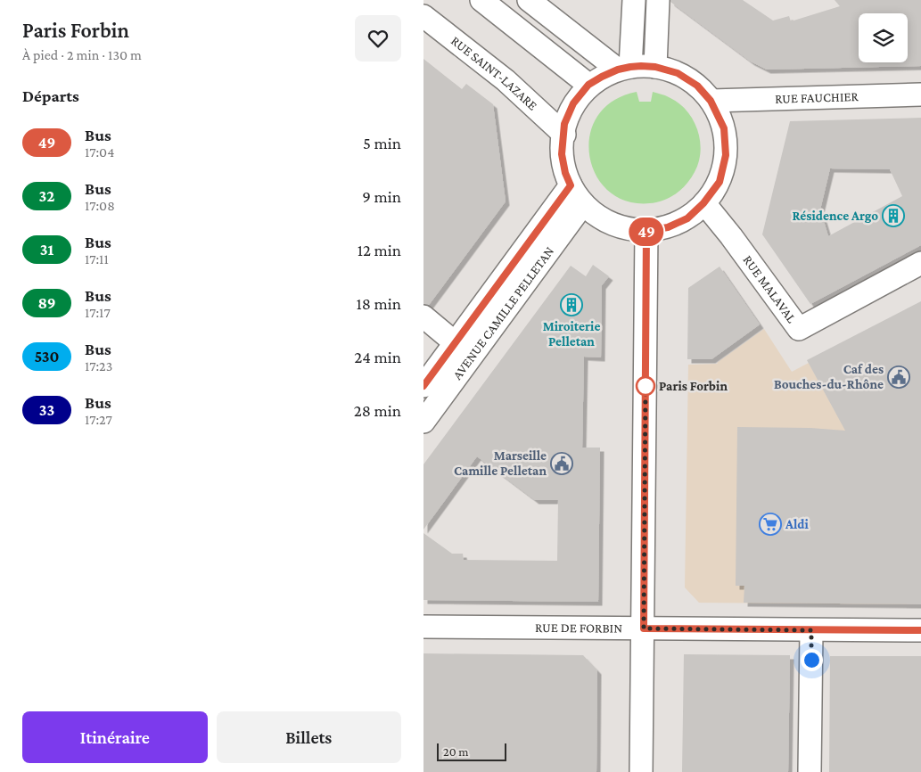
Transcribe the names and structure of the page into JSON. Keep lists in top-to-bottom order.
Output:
{
  "streets": {
    "street": [
      "RUE SAINT-LAZARE",
      "RUE FAUCHIER",
      "RUE MALAVAL",
      "AVENUE CAMILLE PELLETAN",
      "RUE DE FORBIN"
    ]
  },
  "places": {
    "building": ["Résidence Argo", "Miroiterie Pelletan"],
    "public building": ["Caf des Bouches-du-Rhône", "Marseille Camille Pelletan"],
    "other": ["Paris Forbin"],
    "supermarket": ["Aldi"]
  },
  "lines": ["bus line 49"],
  "scale_bar": "20 m",
  "page": {
    "heading": [
      ["Paris Forbin", "À pied · 2 min · 130 m"],
      "Départs"
    ],
    "on_map": "49",
    "list": [
      {
        "mark": "49",
        "name": "Bus",
        "note": "17:04",
        "value": "5 min"
      },
      {
        "mark": "32",
        "name": "Bus",
        "note": "17:08",
        "value": "9 min"
      },
      {
        "mark": "31",
        "name": "Bus",
        "note": "17:11",
        "value": "12 min"
      },
      {
        "mark": "89",
        "name": "Bus",
        "note": "17:17",
        "value": "18 min"
      },
      {
        "mark": "530",
        "name": "Bus",
        "note": "17:23",
        "value": "24 min"
      },
      {
        "mark": "33",
        "name": "Bus",
        "note": "17:27",
        "value": "28 min"
      }
    ],
    "buttons": ["Itinéraire", "Billets"],
    "scale": "20 m"
  }
}
